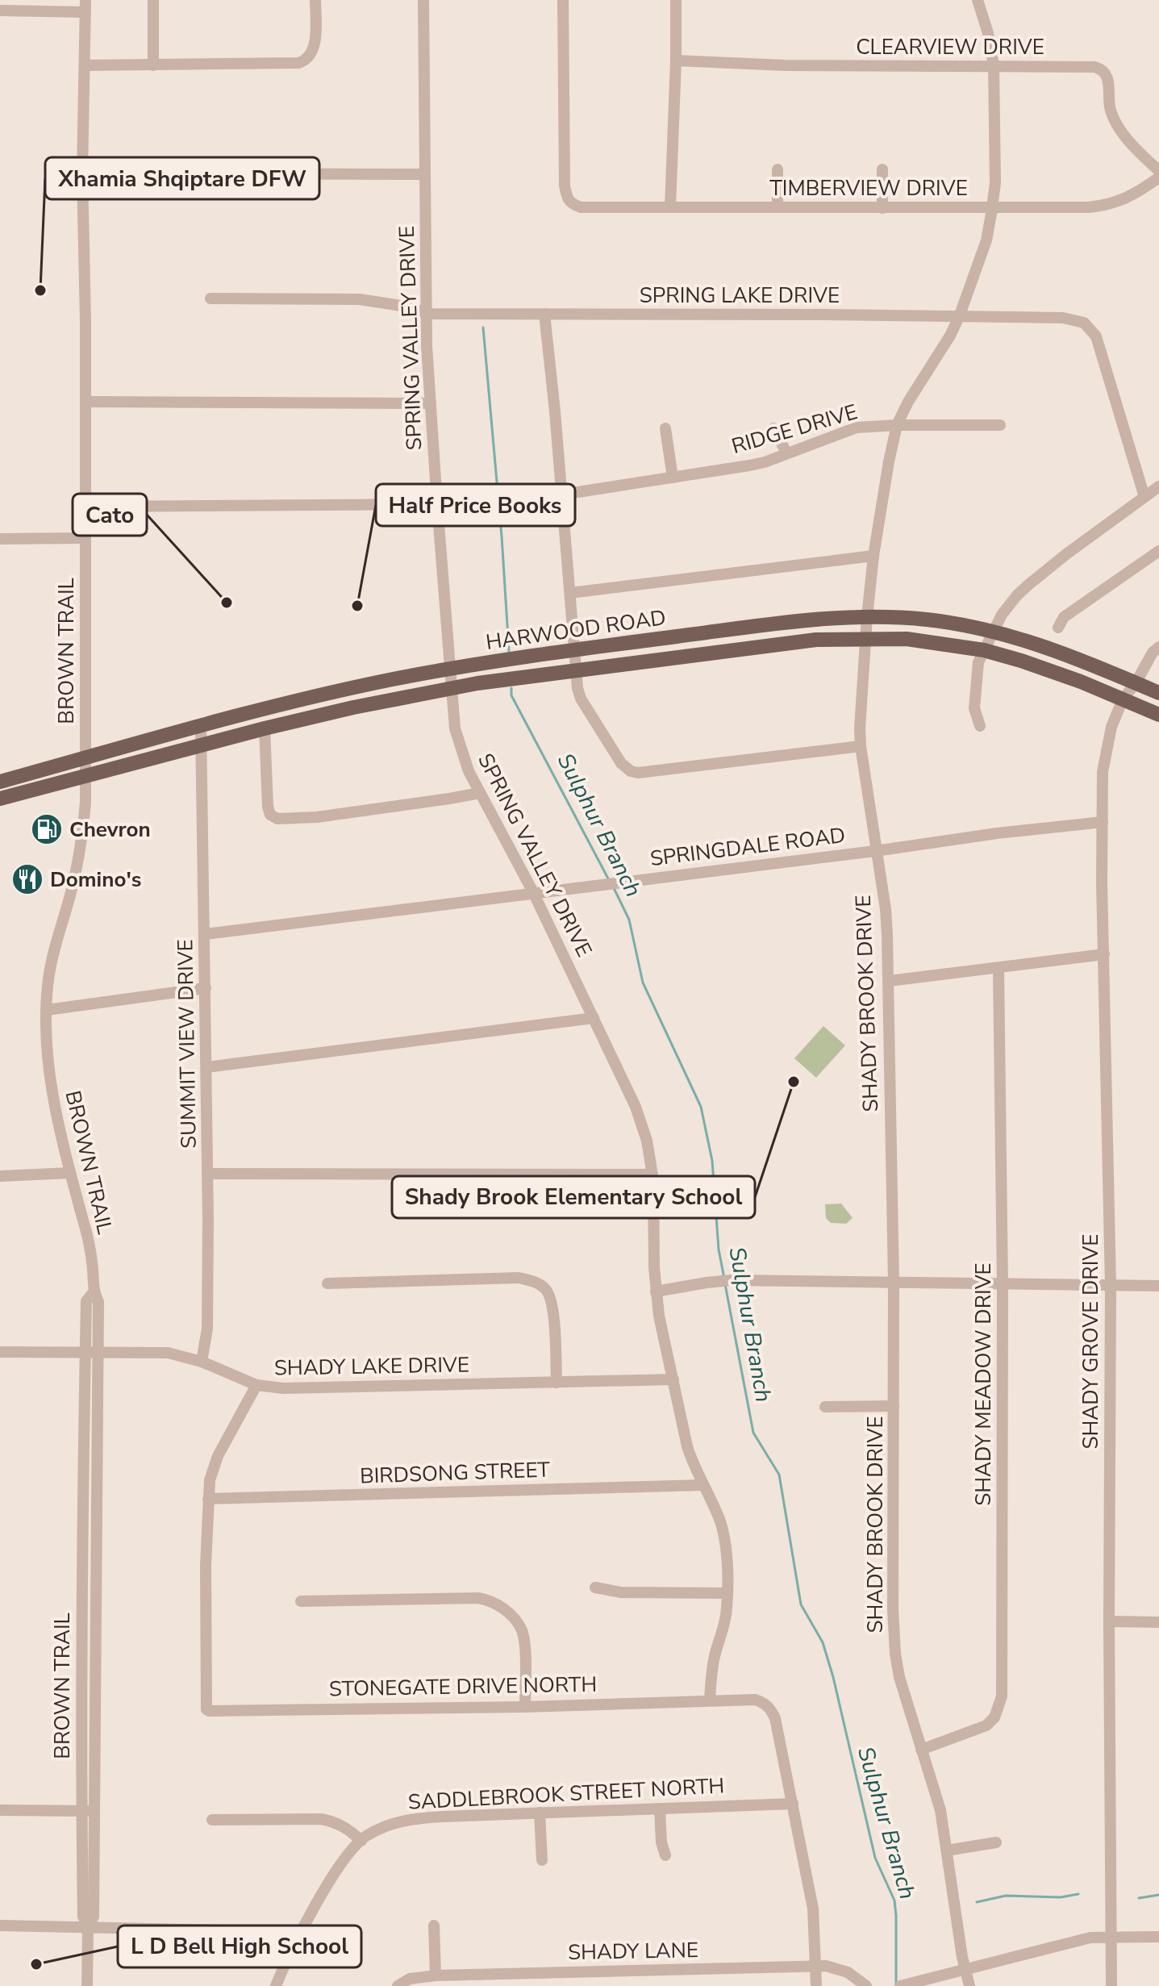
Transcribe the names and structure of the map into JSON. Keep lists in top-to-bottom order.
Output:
{
  "streets": {
    "main road": ["HARWOOD ROAD"],
    "street": [
      "CLEARVIEW DRIVE",
      "TIMBERVIEW DRIVE",
      "SPRING LAKE DRIVE",
      "SPRING VALLEY DRIVE",
      "RIDGE DRIVE",
      "BROWN TRAIL",
      "SPRINGDALE ROAD",
      "SHADY BROOK DRIVE",
      "SUMMIT VIEW DRIVE",
      "SHADY GROVE DRIVE",
      "SHADY LAKE DRIVE",
      "SHADY MEADOW DRIVE",
      "BIRDSONG STREET",
      "STONEGATE DRIVE NORTH",
      "SADDLEBROOK STREET NORTH",
      "SHADY LANE"
    ]
  },
  "crossings": [
    ["CLEARVIEW DRIVE", "SHADY BROOK DRIVE"],
    ["TIMBERVIEW DRIVE", "SHADY BROOK DRIVE"],
    ["SPRING LAKE DRIVE", "SPRING VALLEY DRIVE"],
    ["SPRING LAKE DRIVE", "SHADY BROOK DRIVE"],
    ["SPRING VALLEY DRIVE", "HARWOOD ROAD"],
    ["SPRING VALLEY DRIVE", "SPRINGDALE ROAD"],
    ["SPRING VALLEY DRIVE", "SHADY LAKE DRIVE"],
    ["SPRING VALLEY DRIVE", "BIRDSONG STREET"],
    ["SPRING VALLEY DRIVE", "STONEGATE DRIVE NORTH"],
    ["RIDGE DRIVE", "SHADY BROOK DRIVE"],
    ["HARWOOD ROAD", "BROWN TRAIL"],
    ["HARWOOD ROAD", "SHADY BROOK DRIVE"],
    ["HARWOOD ROAD", "SUMMIT VIEW DRIVE"],
    ["HARWOOD ROAD", "SHADY GROVE DRIVE"],
    ["BROWN TRAIL", "SHADY LAKE DRIVE"],
    ["SPRINGDALE ROAD", "SHADY BROOK DRIVE"],
    ["SPRINGDALE ROAD", "SUMMIT VIEW DRIVE"],
    ["SPRINGDALE ROAD", "SHADY GROVE DRIVE"],
    ["SHADY BROOK DRIVE", "SHADY MEADOW DRIVE"],
    ["SUMMIT VIEW DRIVE", "SHADY LAKE DRIVE"],
    ["SHADY LAKE DRIVE", "STONEGATE DRIVE NORTH"],
    ["BIRDSONG STREET", "STONEGATE DRIVE NORTH"],
    ["STONEGATE DRIVE NORTH", "SADDLEBROOK STREET NORTH"],
    ["STONEGATE DRIVE NORTH", "SHADY LANE"]
  ],
  "water": ["Sulphur Branch"],
  "places": {
    "other": [
      "Xhamia Shqiptare DFW",
      "Cato",
      "Half Price Books",
      "Shady Brook Elementary School",
      "L D Bell High School"
    ],
    "fuel station": ["Chevron"],
    "restaurant": ["Domino's"]
  }
}
